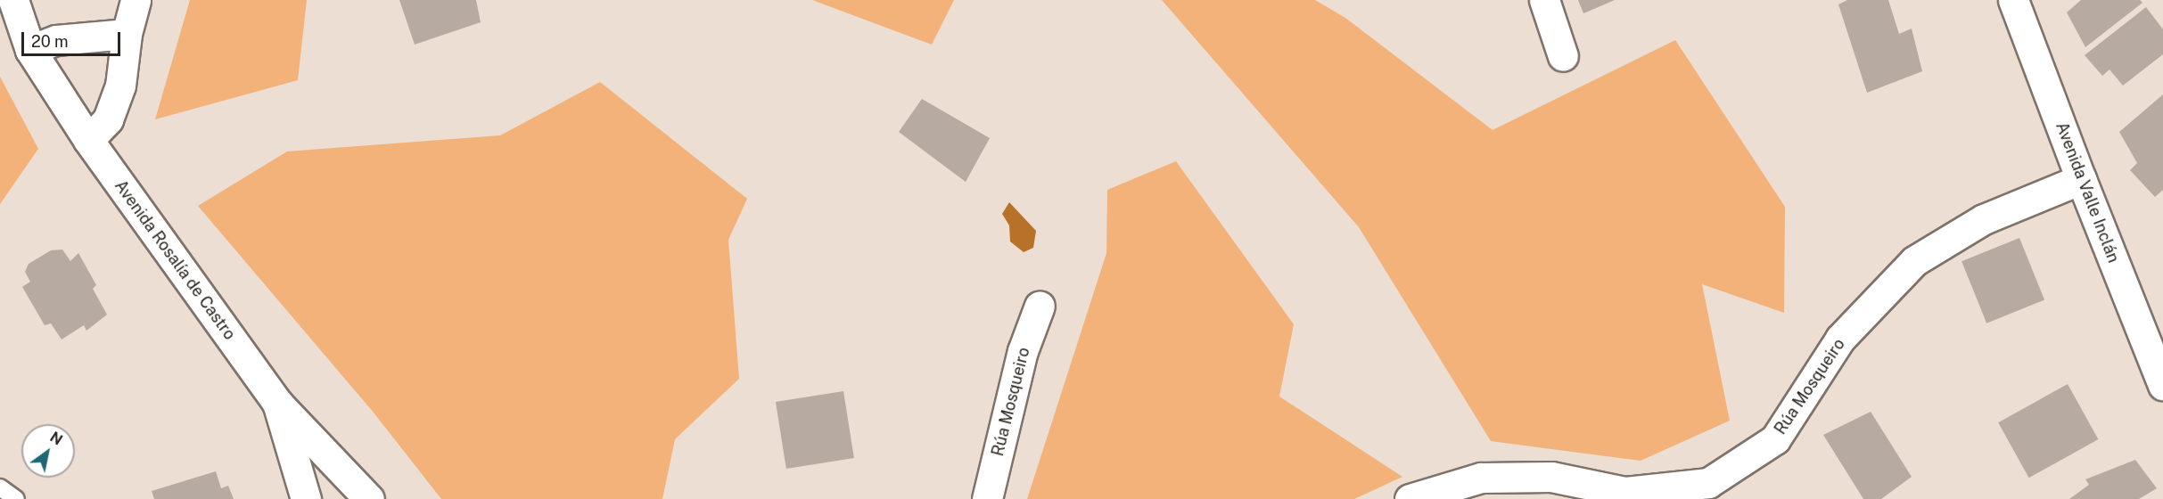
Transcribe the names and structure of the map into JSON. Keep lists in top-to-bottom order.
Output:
{
  "streets": {
    "street": ["Avenida Valle Inclán", "Avenida Rosalía de Castro", "Rúa Mosqueiro"]
  },
  "crossings": [
    ["Avenida Valle Inclán", "Rúa Mosqueiro"]
  ],
  "scale_bar": "20 m",
  "north": "top right"
}
